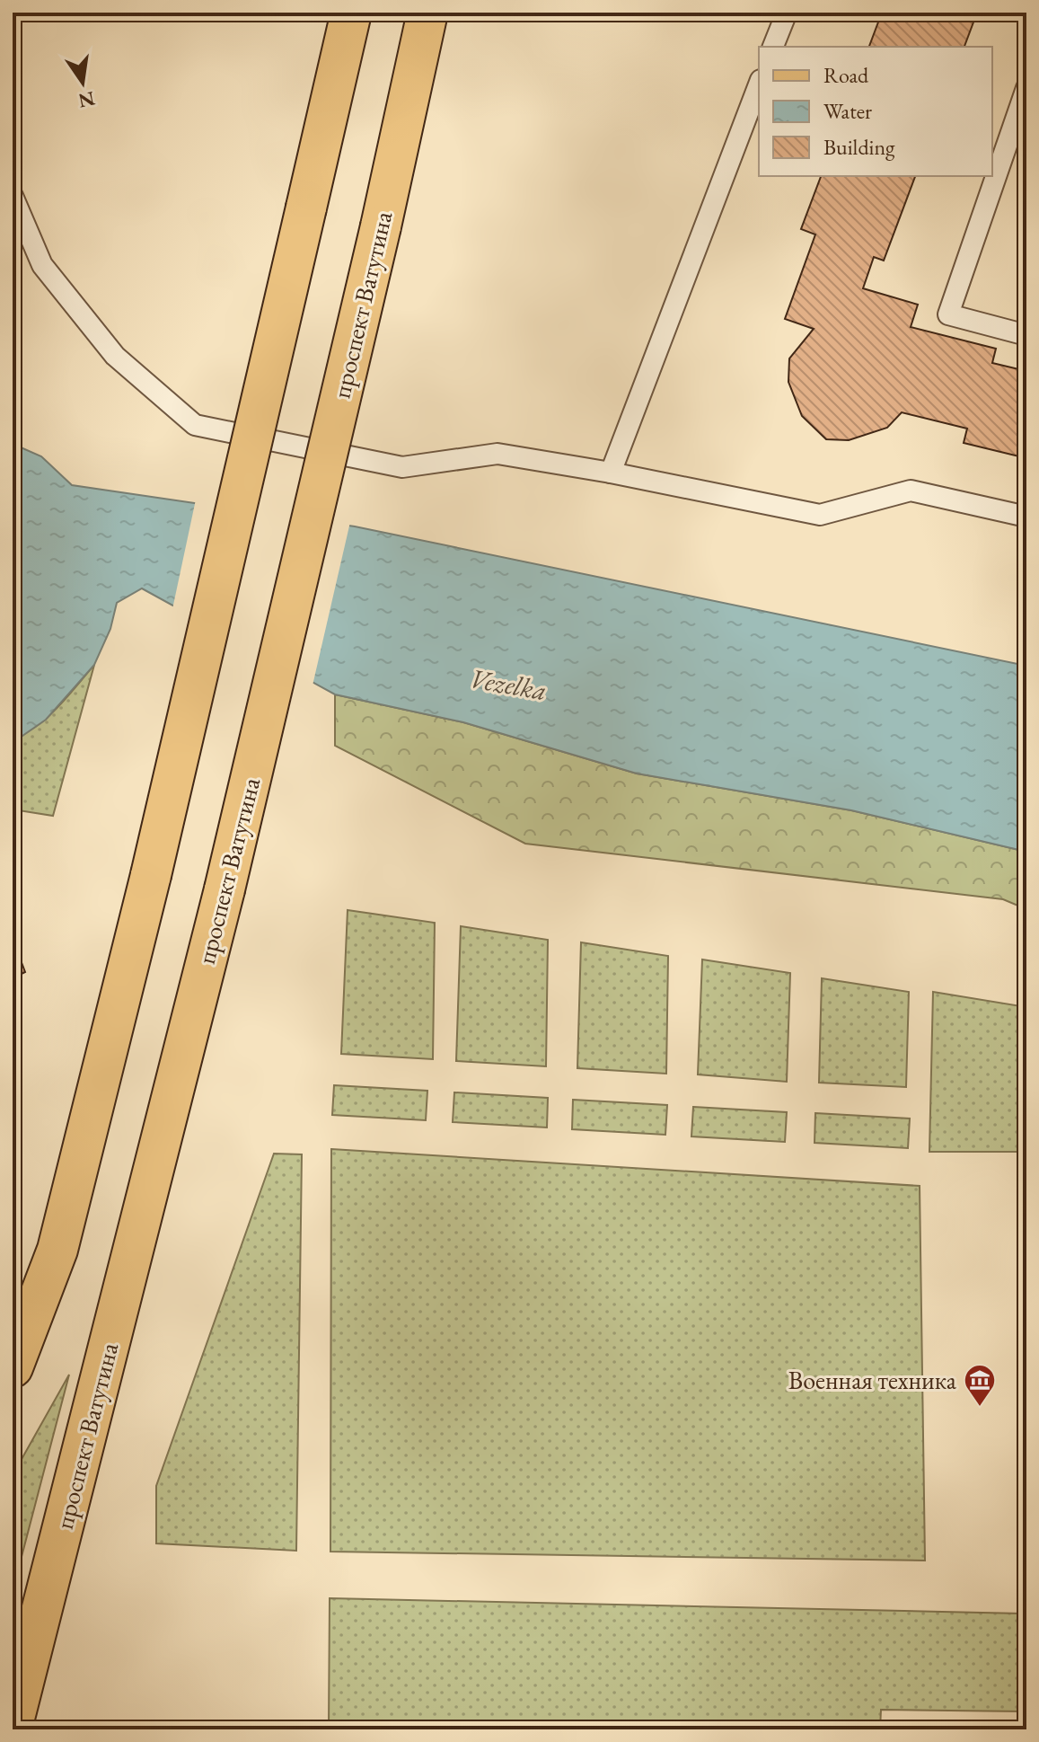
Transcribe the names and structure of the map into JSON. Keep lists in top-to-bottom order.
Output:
{
  "streets": {
    "main road": ["проспект Ватутина"]
  },
  "water": ["Vezelka"],
  "places": {
    "museum": ["Военная техника"]
  },
  "legend": ["Road", "Water", "Building"],
  "north": "bottom"
}
